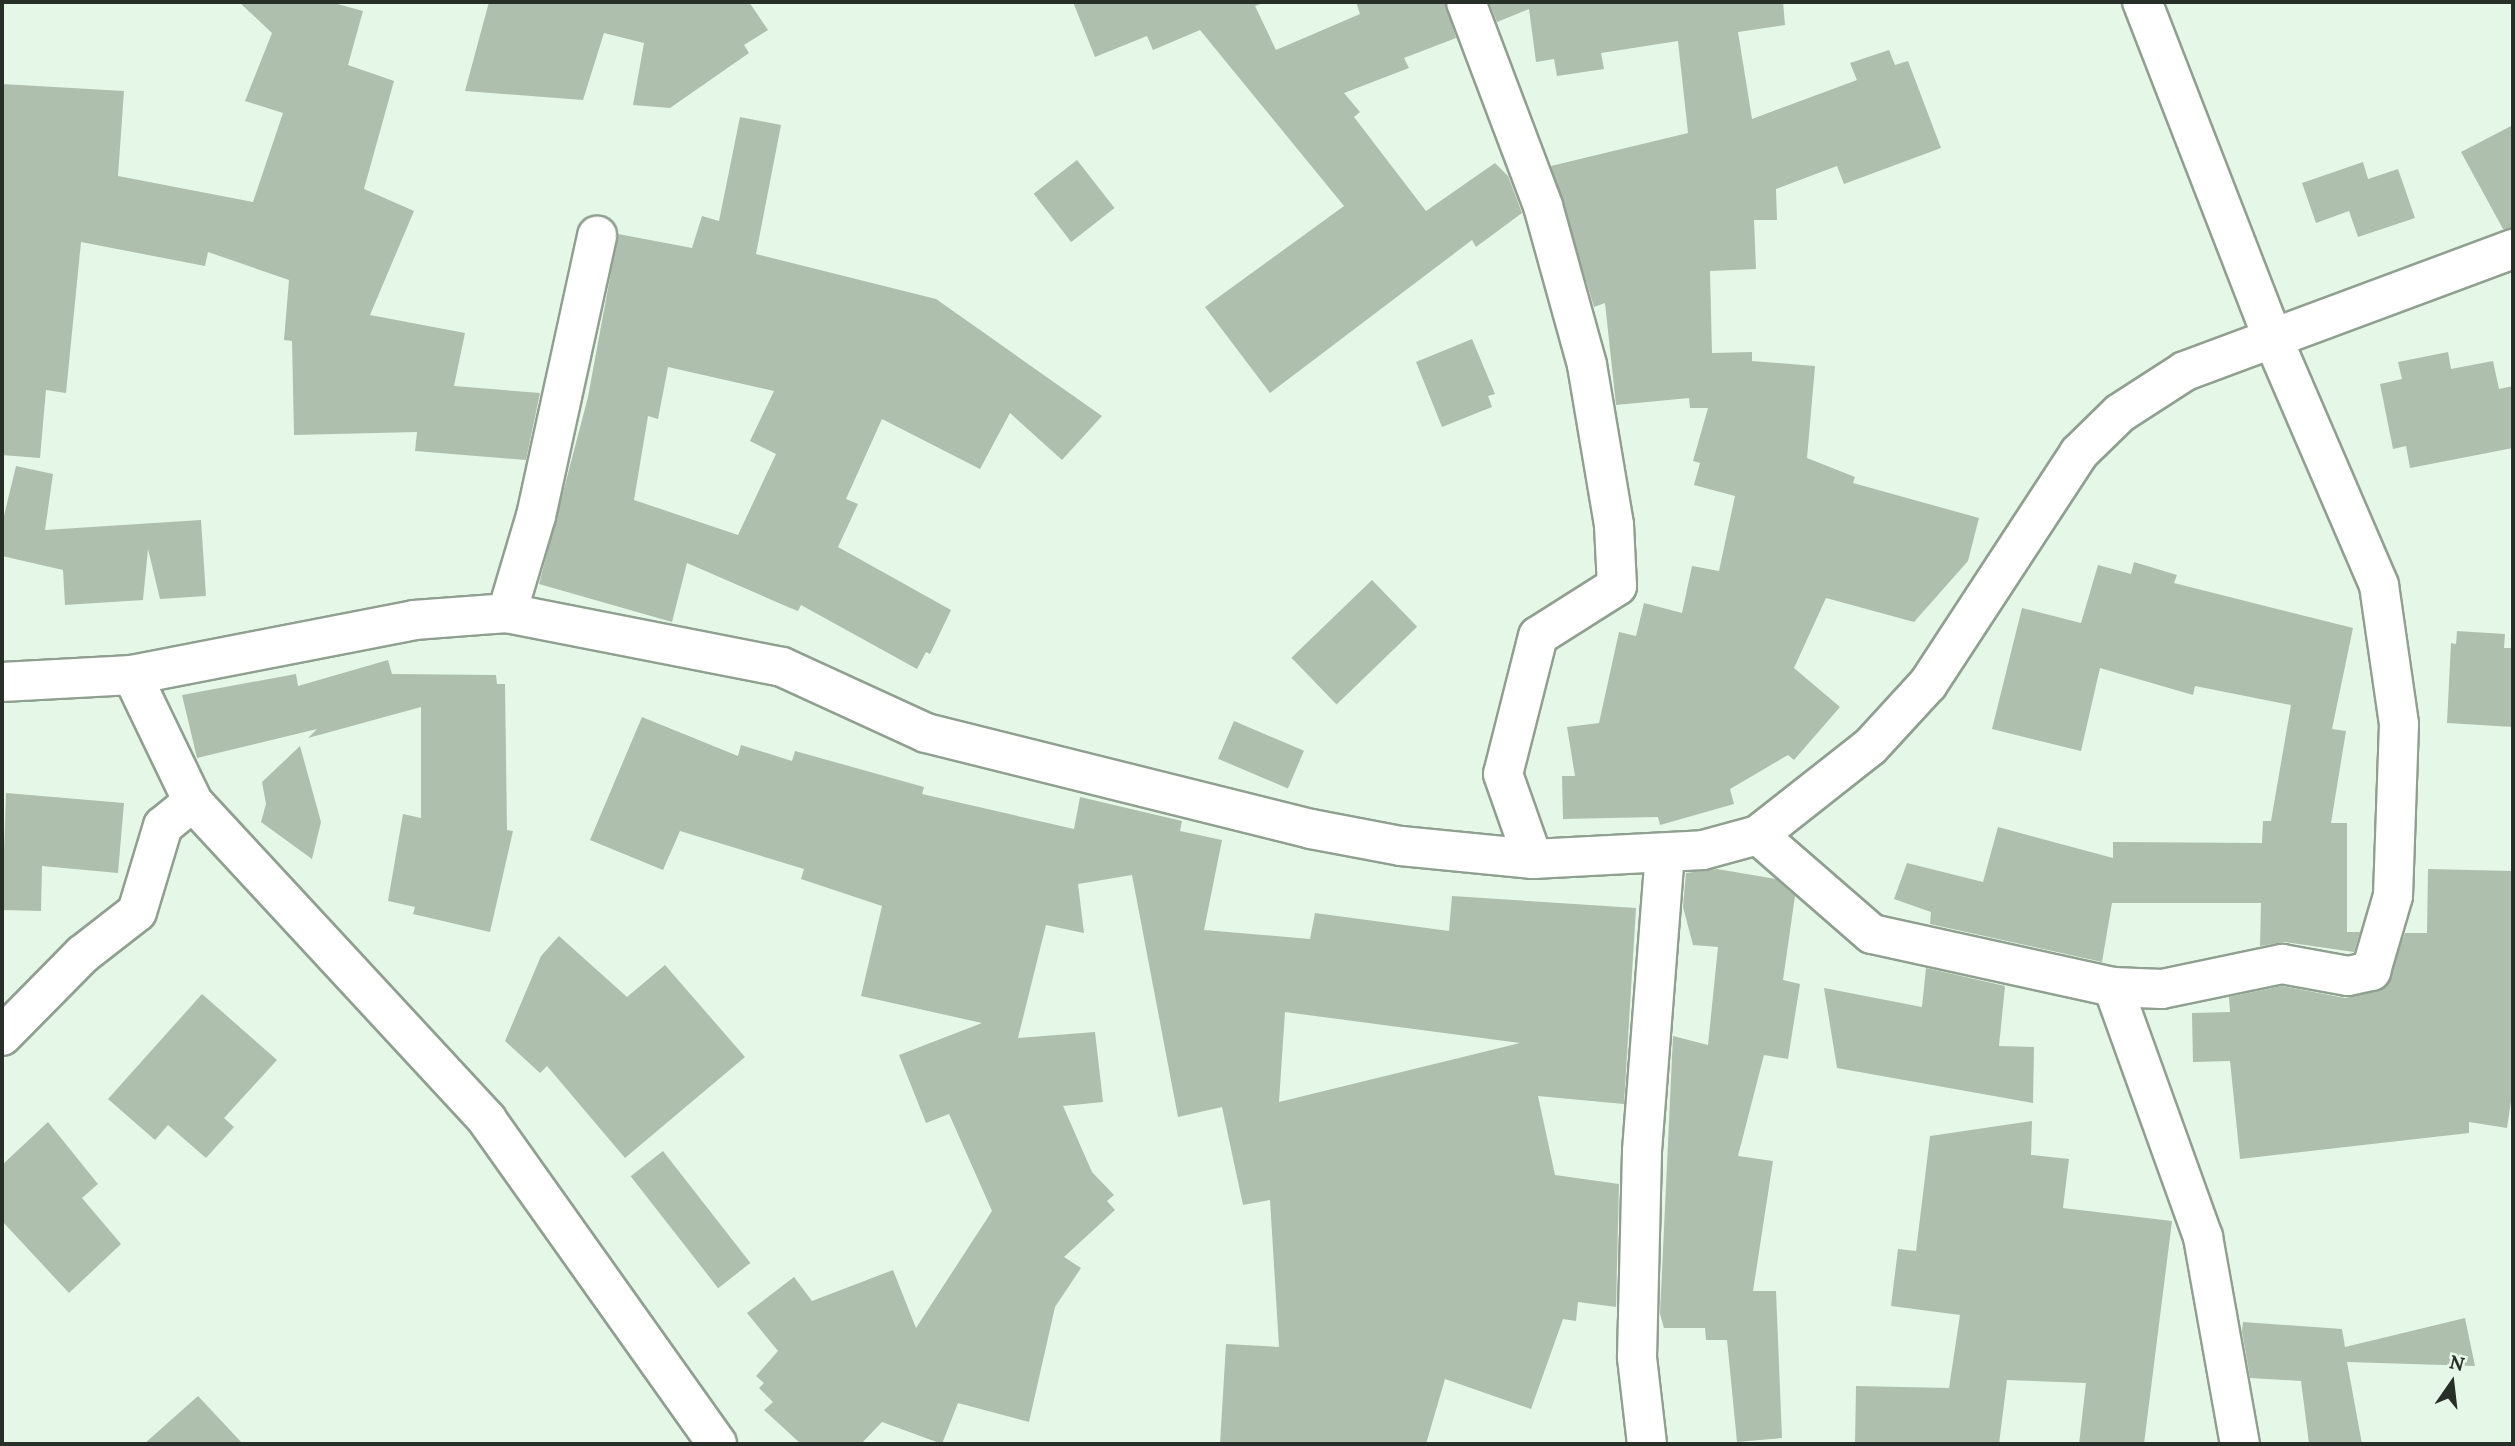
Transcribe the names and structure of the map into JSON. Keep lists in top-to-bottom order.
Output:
{
  "north": "top"
}
